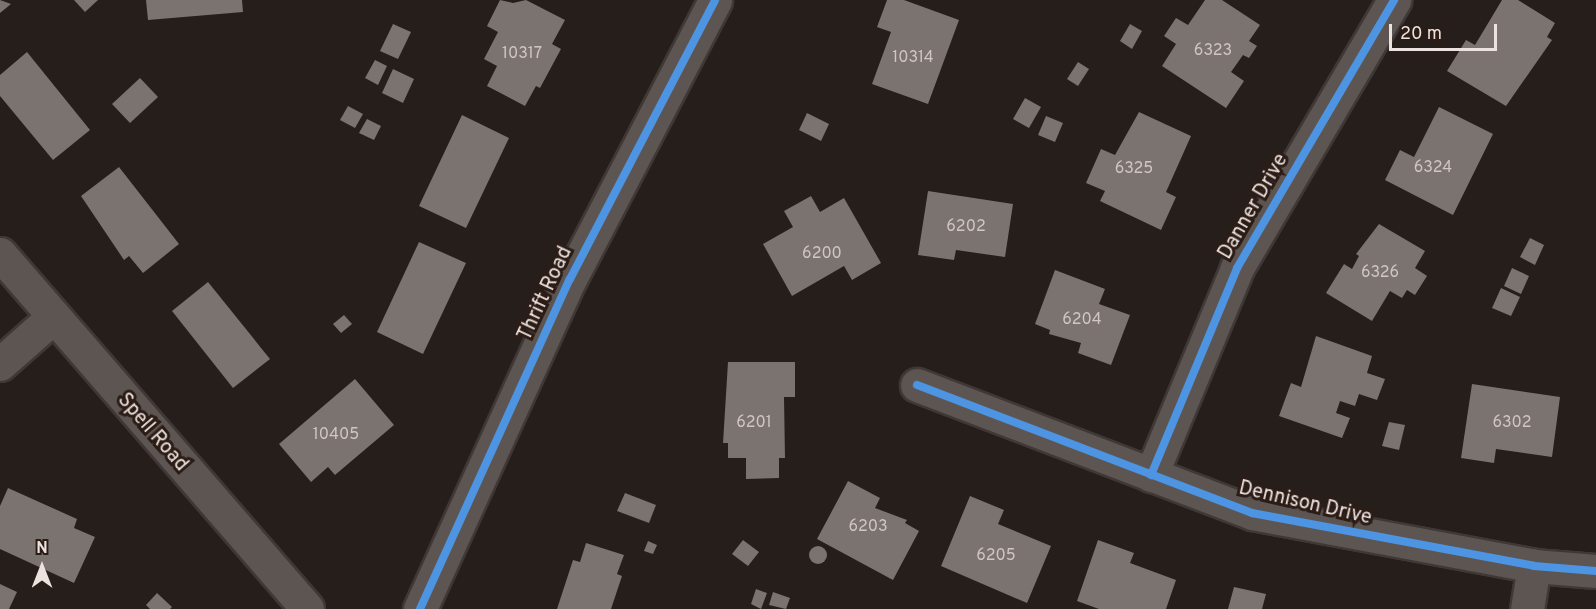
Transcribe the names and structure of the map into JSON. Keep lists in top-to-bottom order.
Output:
{
  "streets": {
    "street": [
      "Danner Drive",
      "Thrift Road",
      "Spell Road",
      "Dennison Drive"
    ]
  },
  "crossings": [
    ["Danner Drive", "Dennison Drive"]
  ],
  "house_numbers": [
    "6323",
    "10317",
    "10314",
    "6324",
    "6325",
    "6202",
    "6200",
    "6326",
    "6204",
    "6201",
    "6302",
    "10405",
    "6203",
    "6205"
  ],
  "scale_bar": "20 m",
  "north": "top"
}
